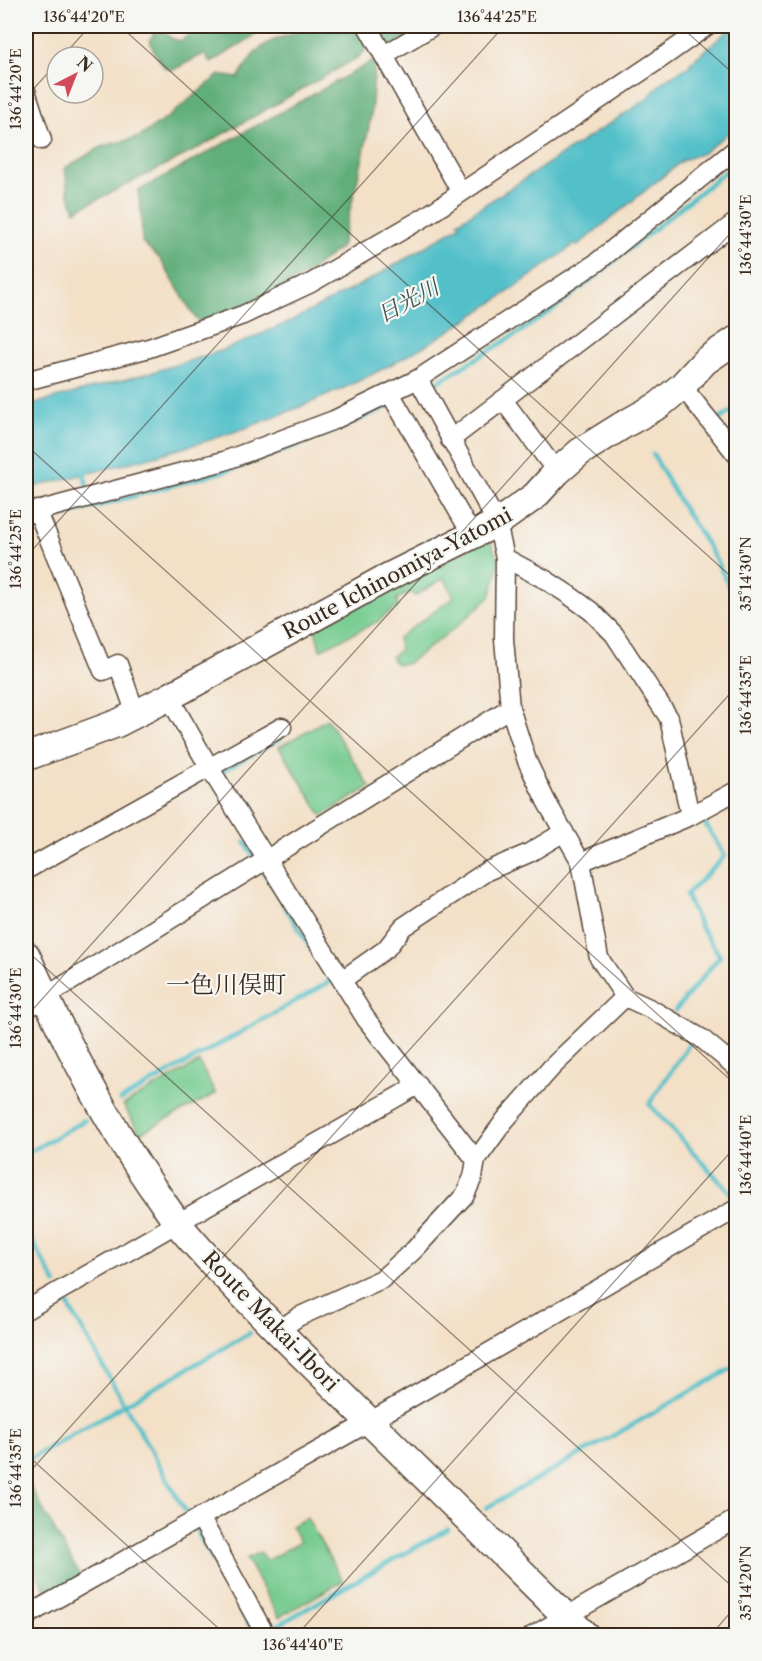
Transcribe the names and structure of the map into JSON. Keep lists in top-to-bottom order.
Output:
{
  "streets": {
    "main road": ["Route Ichinomiya-Yatomi", "Route Makai-Ibori"]
  },
  "districts": ["一色川俣町"],
  "water": ["日光川"],
  "north": "top right",
  "coordinates": [
    "136°44'20\"E",
    "136°44'25\"E",
    "136°44'30\"E",
    "35°14'30\"N",
    "136°44'35\"E",
    "136°44'40\"E",
    "35°14'20\"N"
  ]
}
